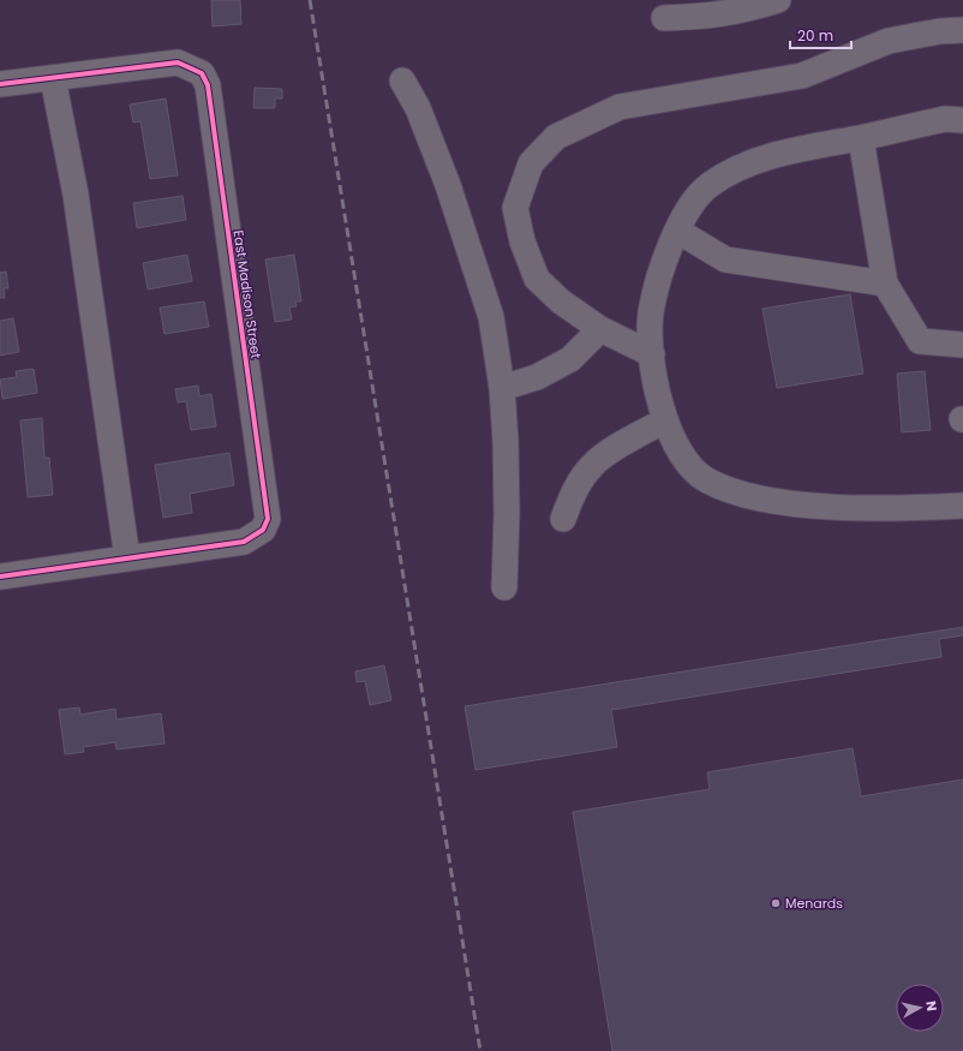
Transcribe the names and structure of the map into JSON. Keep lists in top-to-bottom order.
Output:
{
  "streets": {
    "street": ["East Madison Street"]
  },
  "places": ["Menards"],
  "scale_bar": "20 m",
  "north": "right"
}
